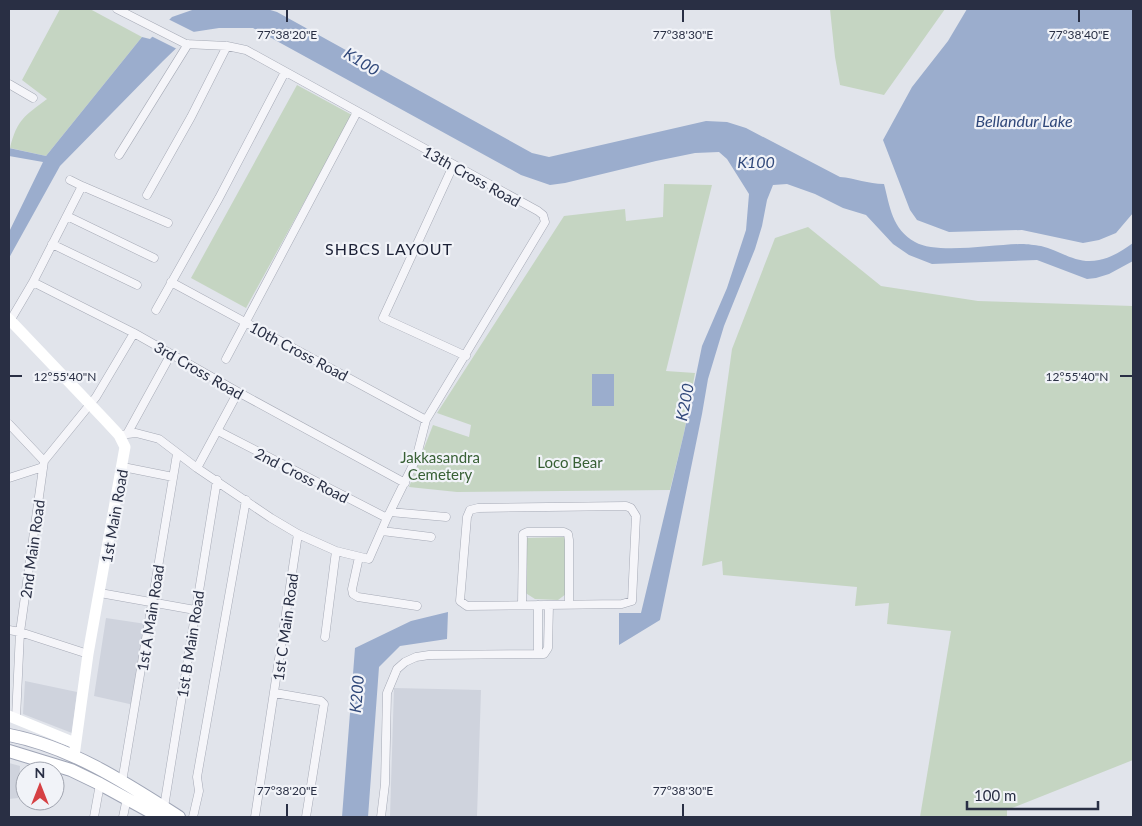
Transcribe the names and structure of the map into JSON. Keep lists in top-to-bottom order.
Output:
{
  "streets": {
    "street": [
      "13th Cross Road",
      "10th Cross Road",
      "3rd Cross Road",
      "2nd Cross Road",
      "1st Main Road",
      "2nd Main Road",
      "1st A Main Road",
      "1st C Main Road",
      "1st B Main Road"
    ]
  },
  "crossings": [
    ["13th Cross Road", "10th Cross Road"],
    ["13th Cross Road", "3rd Cross Road"],
    ["13th Cross Road", "2nd Cross Road"]
  ],
  "districts": ["SHBCS LAYOUT"],
  "water": ["K100", "Bellandur Lake", "K200"],
  "parks": ["Jakkasandra Cemetery", "Loco Bear"],
  "scale_bar": "100 m",
  "north": "top",
  "coordinates": [
    "77°38'20\"E",
    "77°38'30\"E",
    "77°38'40\"E",
    "12°55'40\"N"
  ]
}
